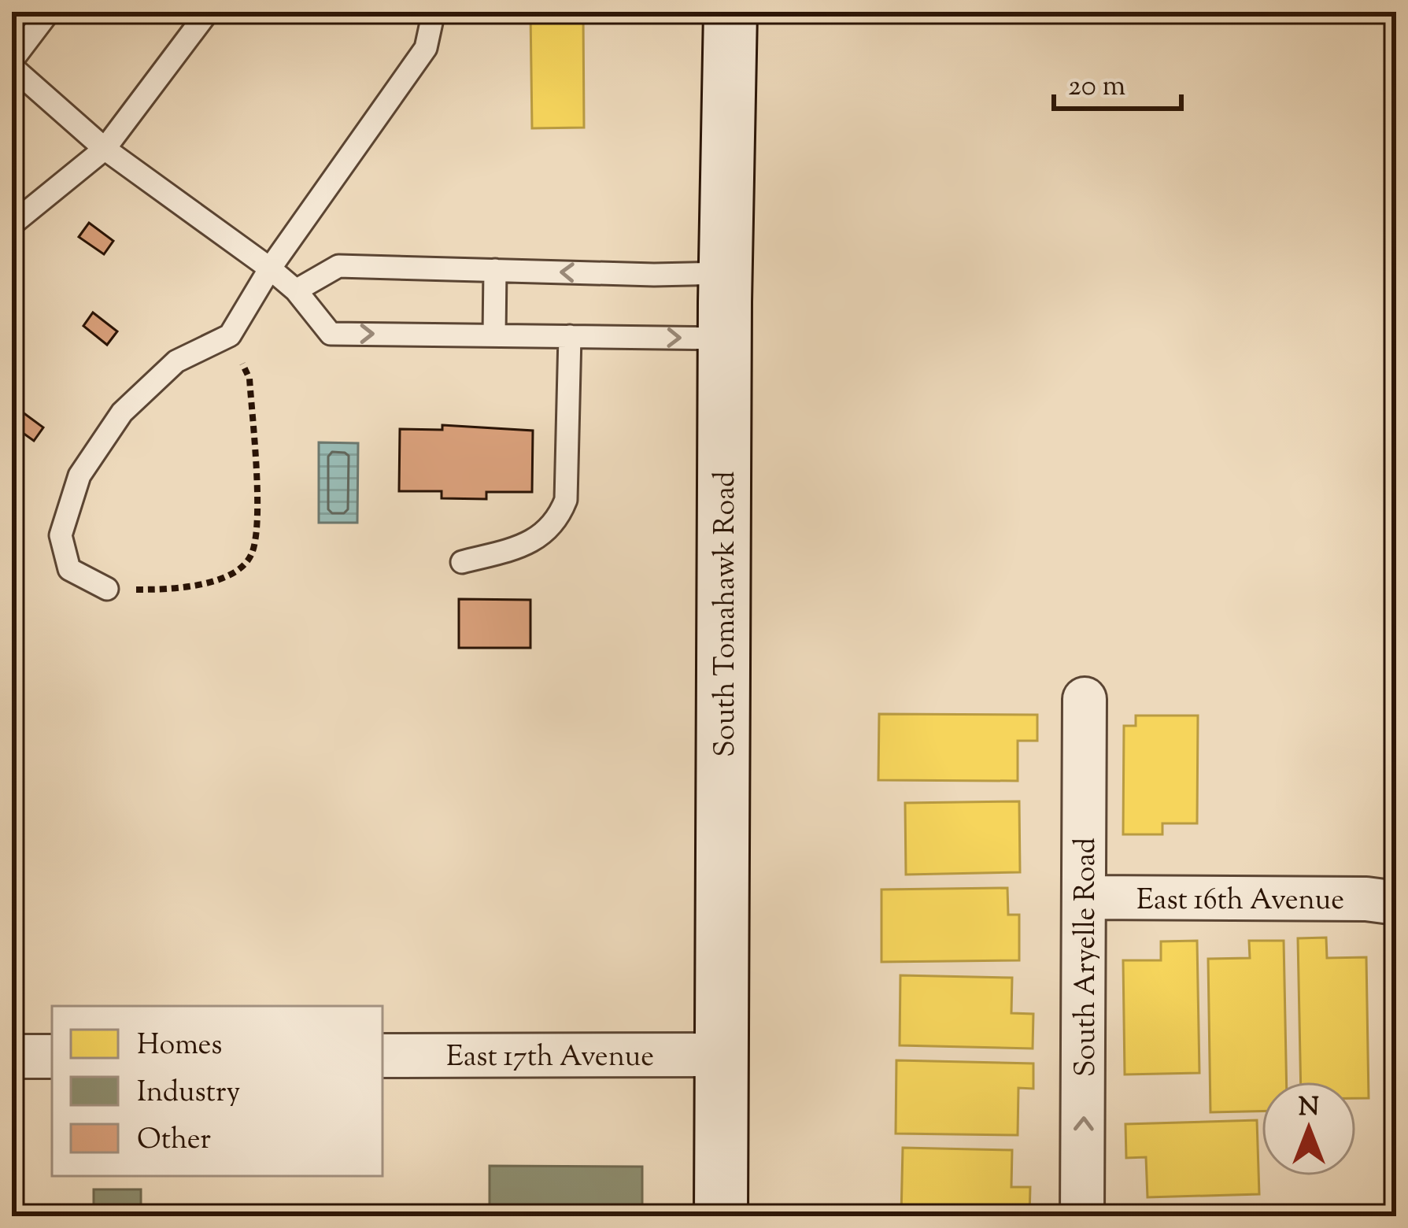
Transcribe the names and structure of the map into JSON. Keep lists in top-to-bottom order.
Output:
{
  "streets": {
    "main road": ["South Tomahawk Road"],
    "street": ["East 16th Avenue", "South Aryelle Road", "East 17th Avenue"]
  },
  "crossings": [
    ["South Tomahawk Road", "East 17th Avenue"],
    ["East 16th Avenue", "South Aryelle Road"]
  ],
  "one_way": ["South Aryelle Road"],
  "legend": ["Homes", "Industry", "Other"],
  "scale_bar": "20 m",
  "north": "top"
}
